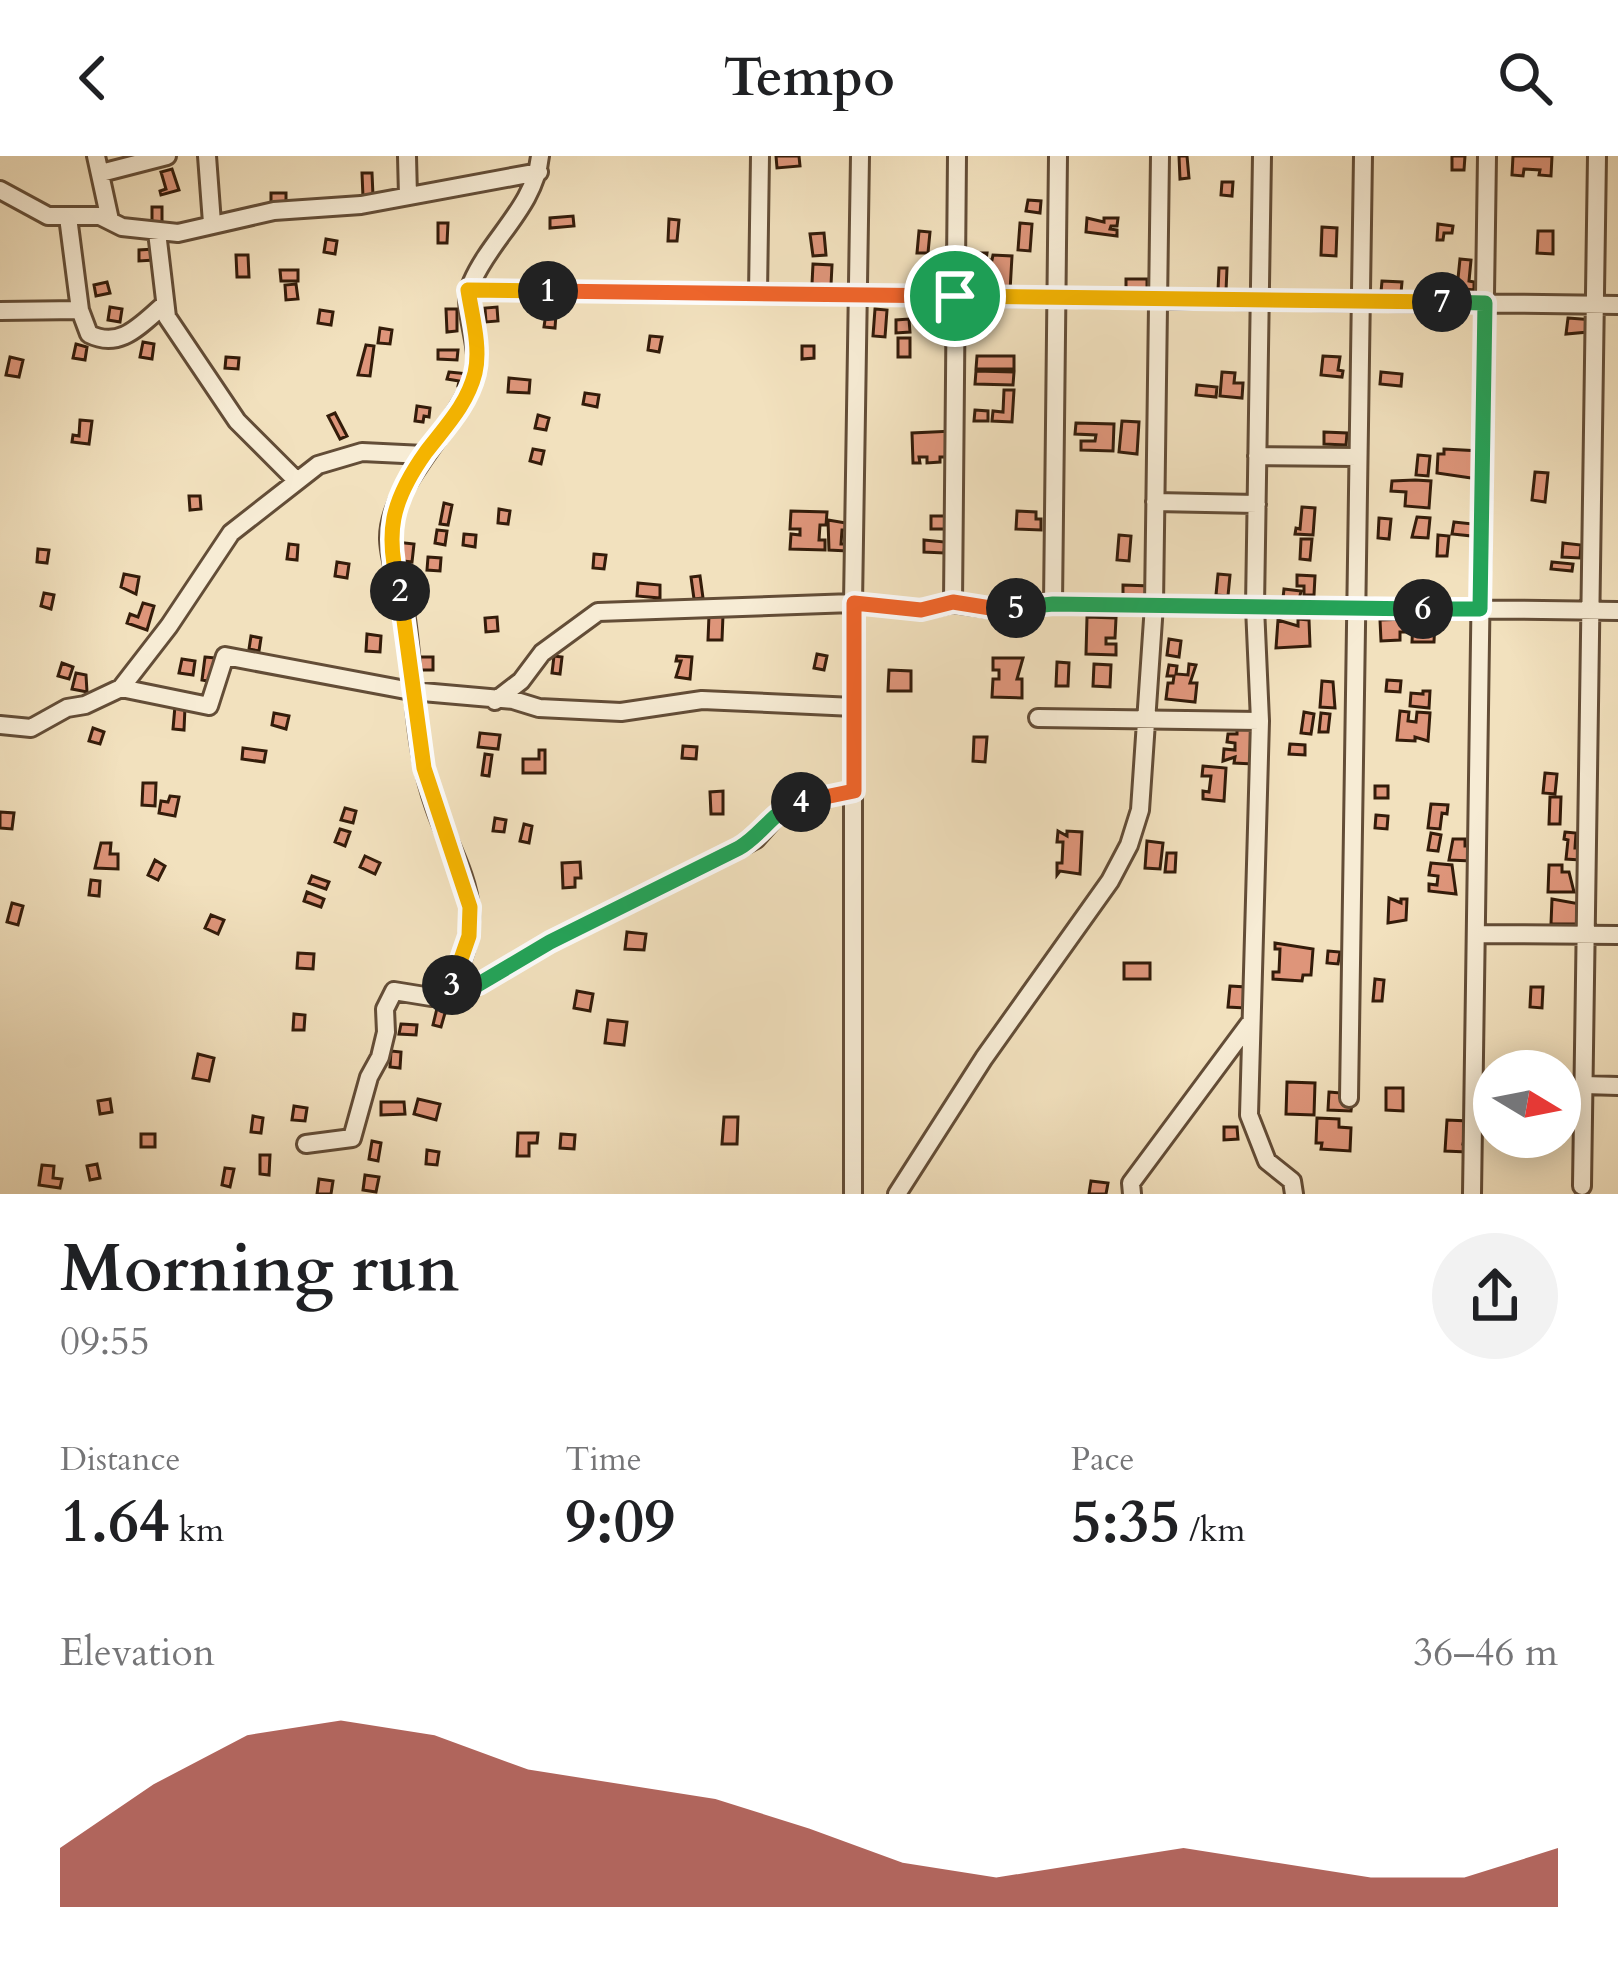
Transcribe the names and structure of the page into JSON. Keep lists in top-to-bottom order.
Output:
{
  "north": "right",
  "page": {
    "header": "Tempo",
    "pins": [
      "1",
      "7",
      "2",
      "5",
      "6",
      "4",
      "3"
    ],
    "heading": ["Morning run", "09:55"],
    "stats": [
      ["Distance", "1.64 km"],
      ["Time", "9:09"],
      ["Pace", "5:35 /km"]
    ],
    "chart": ["Elevation", "36–46 m"]
  }
}
